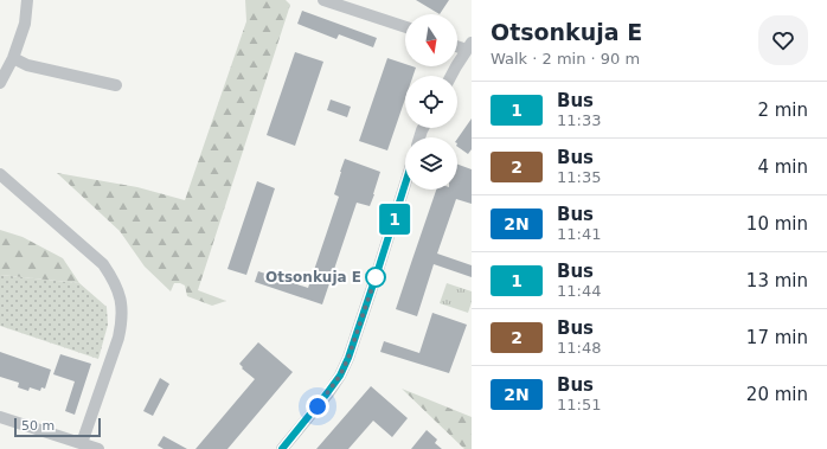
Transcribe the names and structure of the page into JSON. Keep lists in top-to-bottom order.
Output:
{
  "places": ["Otsonkuja E"],
  "lines": ["bus line 1"],
  "scale_bar": "50 m",
  "north": "bottom",
  "page": {
    "on_map": "1",
    "heading": ["Otsonkuja E", "Walk · 2 min · 90 m"],
    "list": [
      {
        "mark": "1",
        "name": "Bus",
        "note": "11:33",
        "value": "2 min"
      },
      {
        "mark": "2",
        "name": "Bus",
        "note": "11:35",
        "value": "4 min"
      },
      {
        "mark": "2N",
        "name": "Bus",
        "note": "11:41",
        "value": "10 min"
      },
      {
        "mark": "1",
        "name": "Bus",
        "note": "11:44",
        "value": "13 min"
      },
      {
        "mark": "2",
        "name": "Bus",
        "note": "11:48",
        "value": "17 min"
      },
      {
        "mark": "2N",
        "name": "Bus",
        "note": "11:51",
        "value": "20 min"
      }
    ],
    "scale": "50 m"
  }
}
